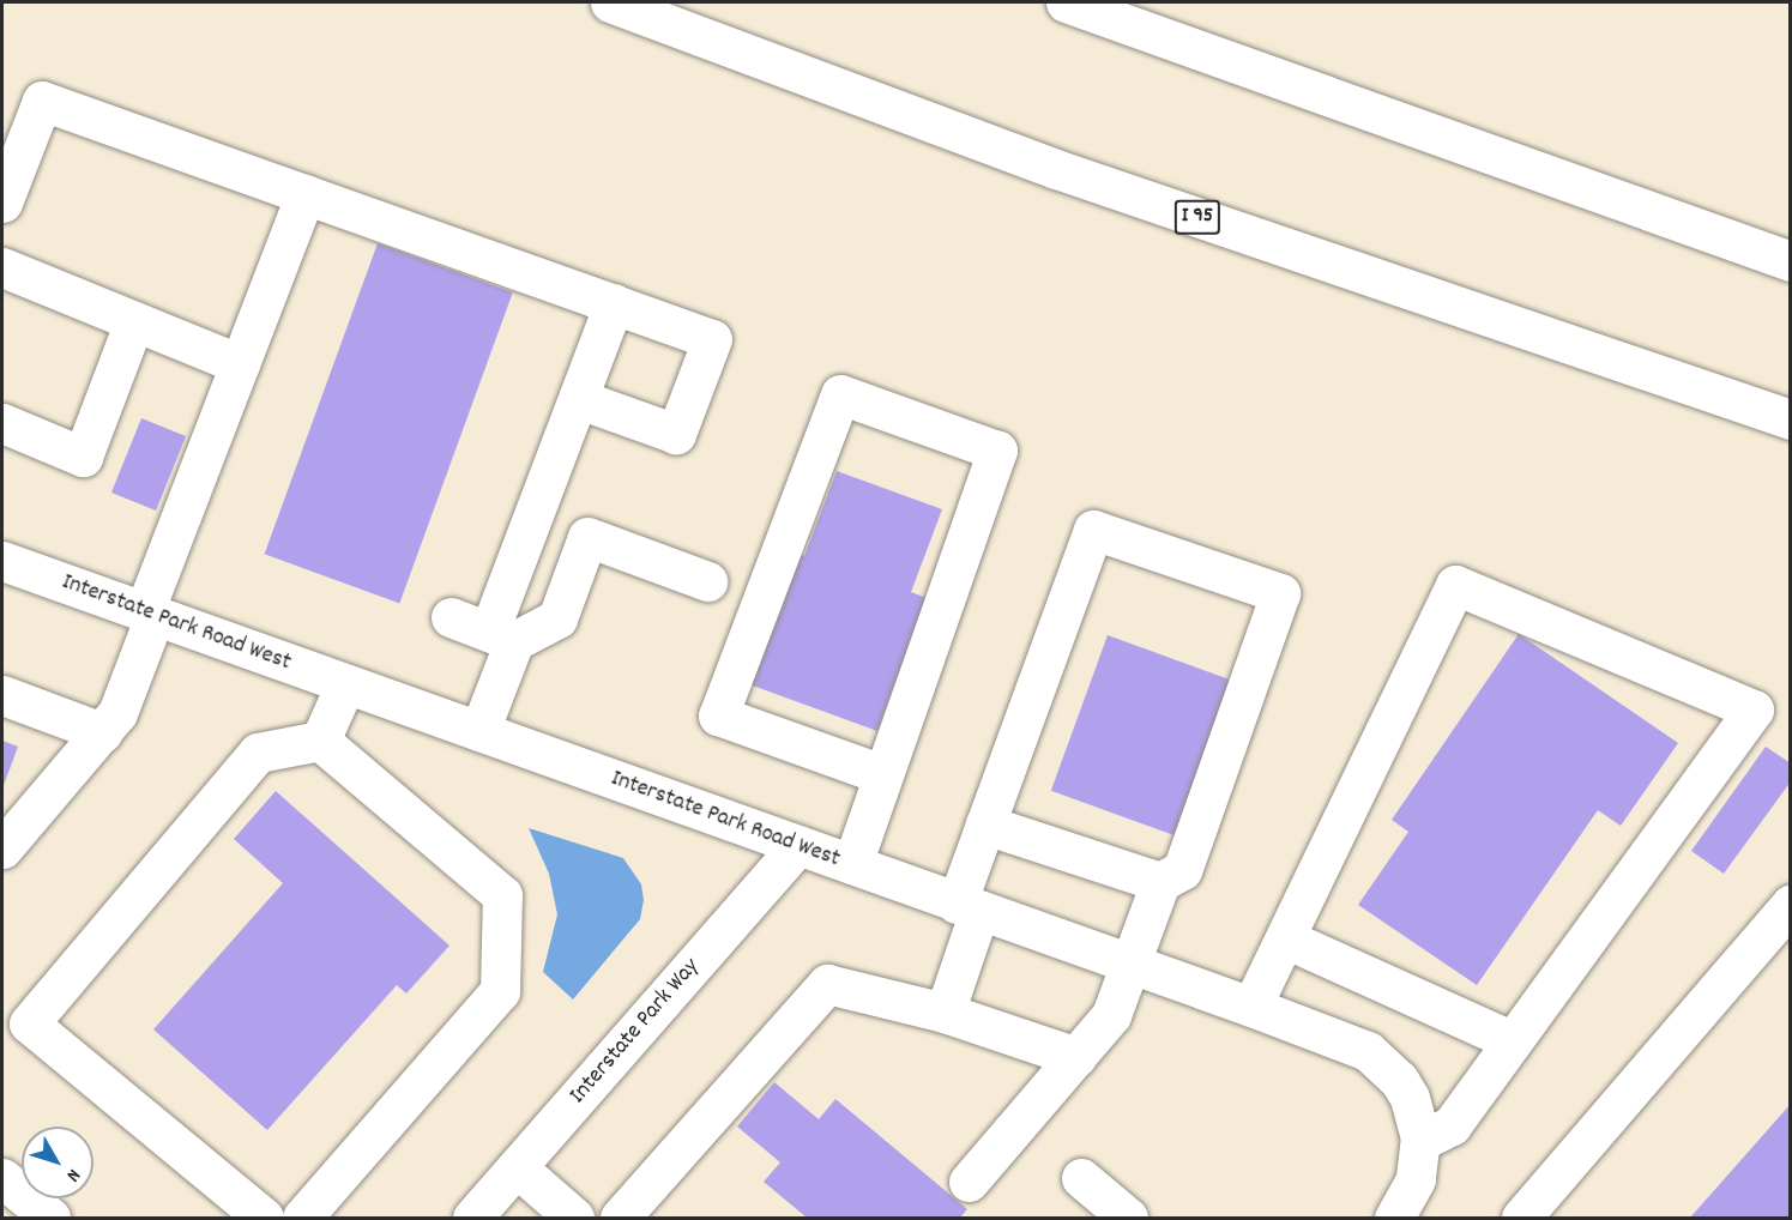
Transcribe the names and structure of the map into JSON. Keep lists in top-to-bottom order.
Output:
{
  "streets": {
    "main road": ["I 95", "Interstate Park Road West", "Interstate Park Way"]
  },
  "crossings": [
    ["Interstate Park Road West", "Interstate Park Way"]
  ],
  "north": "bottom right"
}
